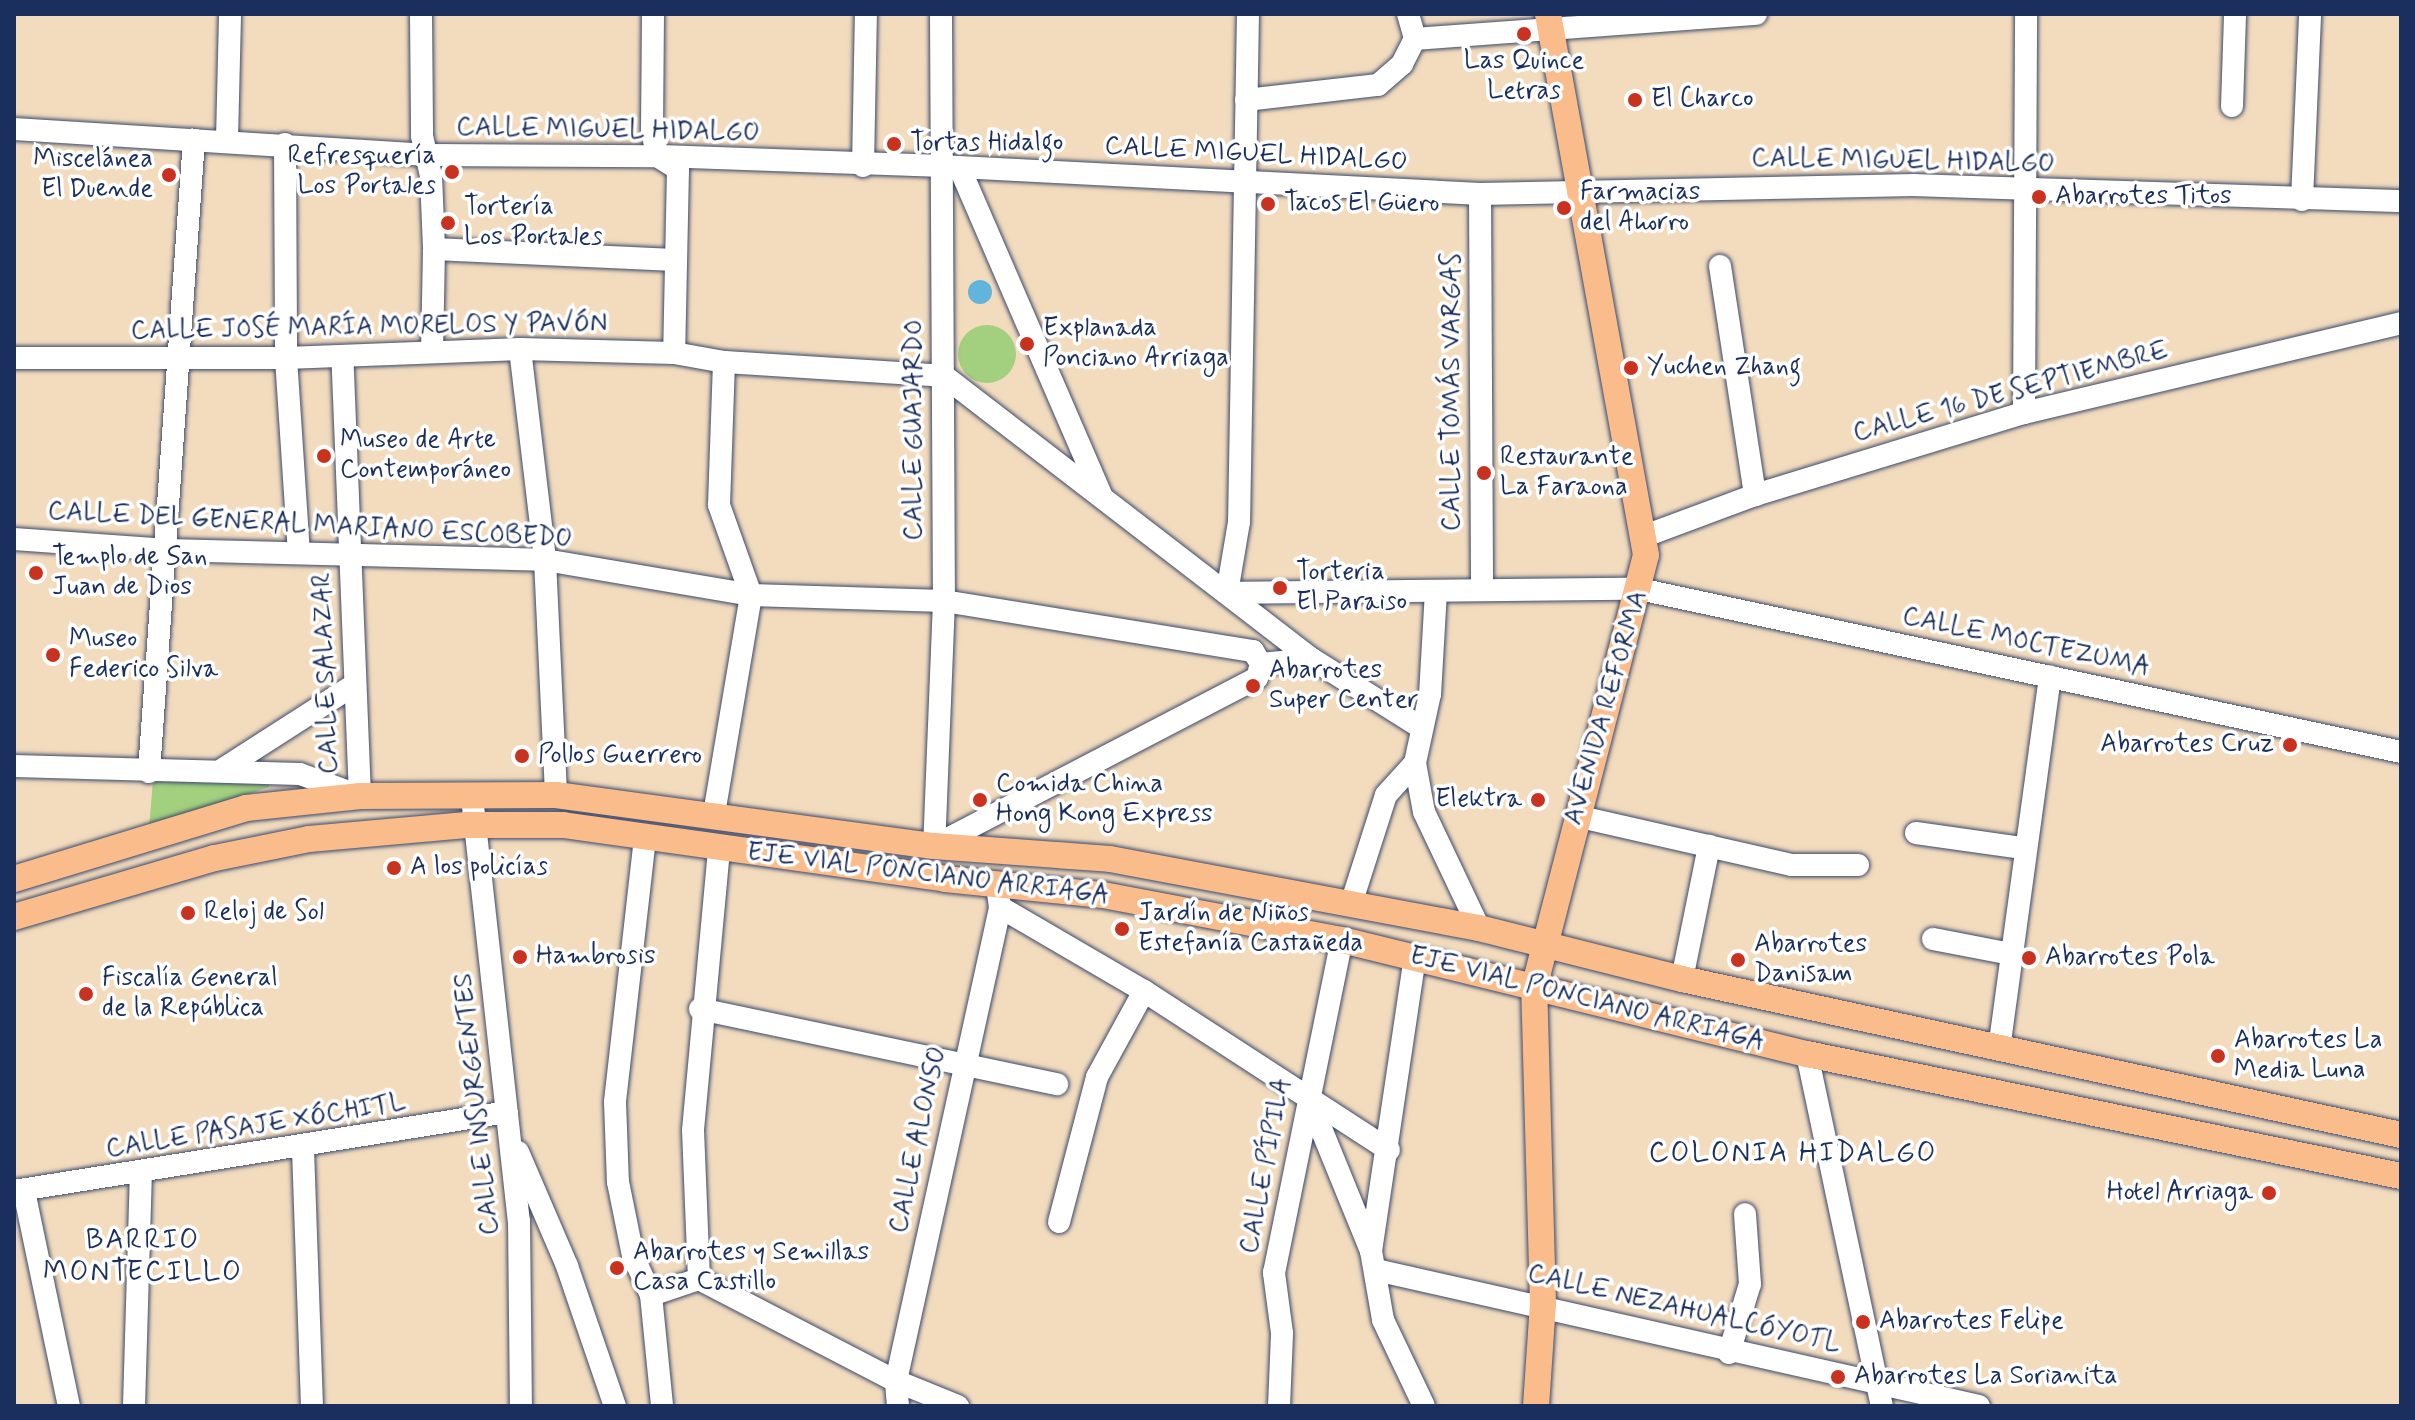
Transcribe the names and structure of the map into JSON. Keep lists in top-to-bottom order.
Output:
{
  "streets": {
    "main road": ["AVENIDA REFORMA", "EJE VIAL PONCIANO ARRIAGA"],
    "street": [
      "CALLE MIGUEL HIDALGO",
      "CALLE JOSÉ MARÍA MORELOS Y PAVÓN",
      "CALLE TOMÁS VARGAS",
      "CALLE 16 DE SEPTIEMBRE",
      "CALLE GUAJARDO",
      "CALLE DEL GENERAL MARIANO ESCOBEDO",
      "CALLE MOCTEZUMA",
      "CALLE SALAZAR",
      "CALLE INSURGENTES",
      "CALLE PASAJE XÓCHITL",
      "CALLE ALONSO",
      "CALLE PÍPILA",
      "CALLE NEZAHUALCÓYOTL"
    ]
  },
  "crossings": [
    ["CALLE MIGUEL HIDALGO", "CALLE TOMÁS VARGAS"],
    ["CALLE MIGUEL HIDALGO", "CALLE GUAJARDO"],
    ["CALLE MIGUEL HIDALGO", "AVENIDA REFORMA"],
    ["CALLE JOSÉ MARÍA MORELOS Y PAVÓN", "CALLE GUAJARDO"],
    ["CALLE JOSÉ MARÍA MORELOS Y PAVÓN", "CALLE SALAZAR"],
    ["CALLE TOMÁS VARGAS", "CALLE MOCTEZUMA"],
    ["CALLE 16 DE SEPTIEMBRE", "AVENIDA REFORMA"],
    ["CALLE GUAJARDO", "CALLE DEL GENERAL MARIANO ESCOBEDO"],
    ["CALLE GUAJARDO", "EJE VIAL PONCIANO ARRIAGA"],
    ["CALLE DEL GENERAL MARIANO ESCOBEDO", "CALLE SALAZAR"],
    ["CALLE MOCTEZUMA", "AVENIDA REFORMA"],
    ["CALLE SALAZAR", "EJE VIAL PONCIANO ARRIAGA"],
    ["AVENIDA REFORMA", "EJE VIAL PONCIANO ARRIAGA"],
    ["AVENIDA REFORMA", "CALLE NEZAHUALCÓYOTL"],
    ["EJE VIAL PONCIANO ARRIAGA", "CALLE INSURGENTES"],
    ["EJE VIAL PONCIANO ARRIAGA", "CALLE ALONSO"],
    ["EJE VIAL PONCIANO ARRIAGA", "CALLE PÍPILA"],
    ["CALLE INSURGENTES", "CALLE PASAJE XÓCHITL"]
  ],
  "districts": ["COLONIA HIDALGO", "BARRIO MONTECILLO"],
  "places": [
    "Las Quince Letras",
    "El Charco",
    "Tortas Hidalgo",
    "Refresquería Los Portales",
    "Miscelánea El Duende",
    "Abarrotes Titos",
    "Tacos El Güero",
    "Farmacias del Ahorro",
    "Tortería Los Portales",
    "Explanada Ponciano Arriaga",
    "Yuchen Zhang",
    "Museo de Arte Contemporáneo",
    "Restaurante La Faraona",
    "Templo de San Juan de Dios",
    "Torteria El Paraiso",
    "Museo Federico Silva",
    "Abarrotes Super Center",
    "Abarrotes Cruz",
    "Pollos Guerrero",
    "Comida China Hong Kong Express",
    "Elektra",
    "A los policías",
    "Reloj de Sol",
    "Jardín de Niños Estefanía Castañeda",
    "Hambrosis",
    "Abarrotes Pola",
    "Abarrotes Danisam",
    "Fiscalía General de la República",
    "Abarrotes La Media Luna",
    "Hotel Arriaga",
    "Abarrotes y Semillas Casa Castillo",
    "Abarrotes Felipe",
    "Abarrotes La Sorianita"
  ]
}
